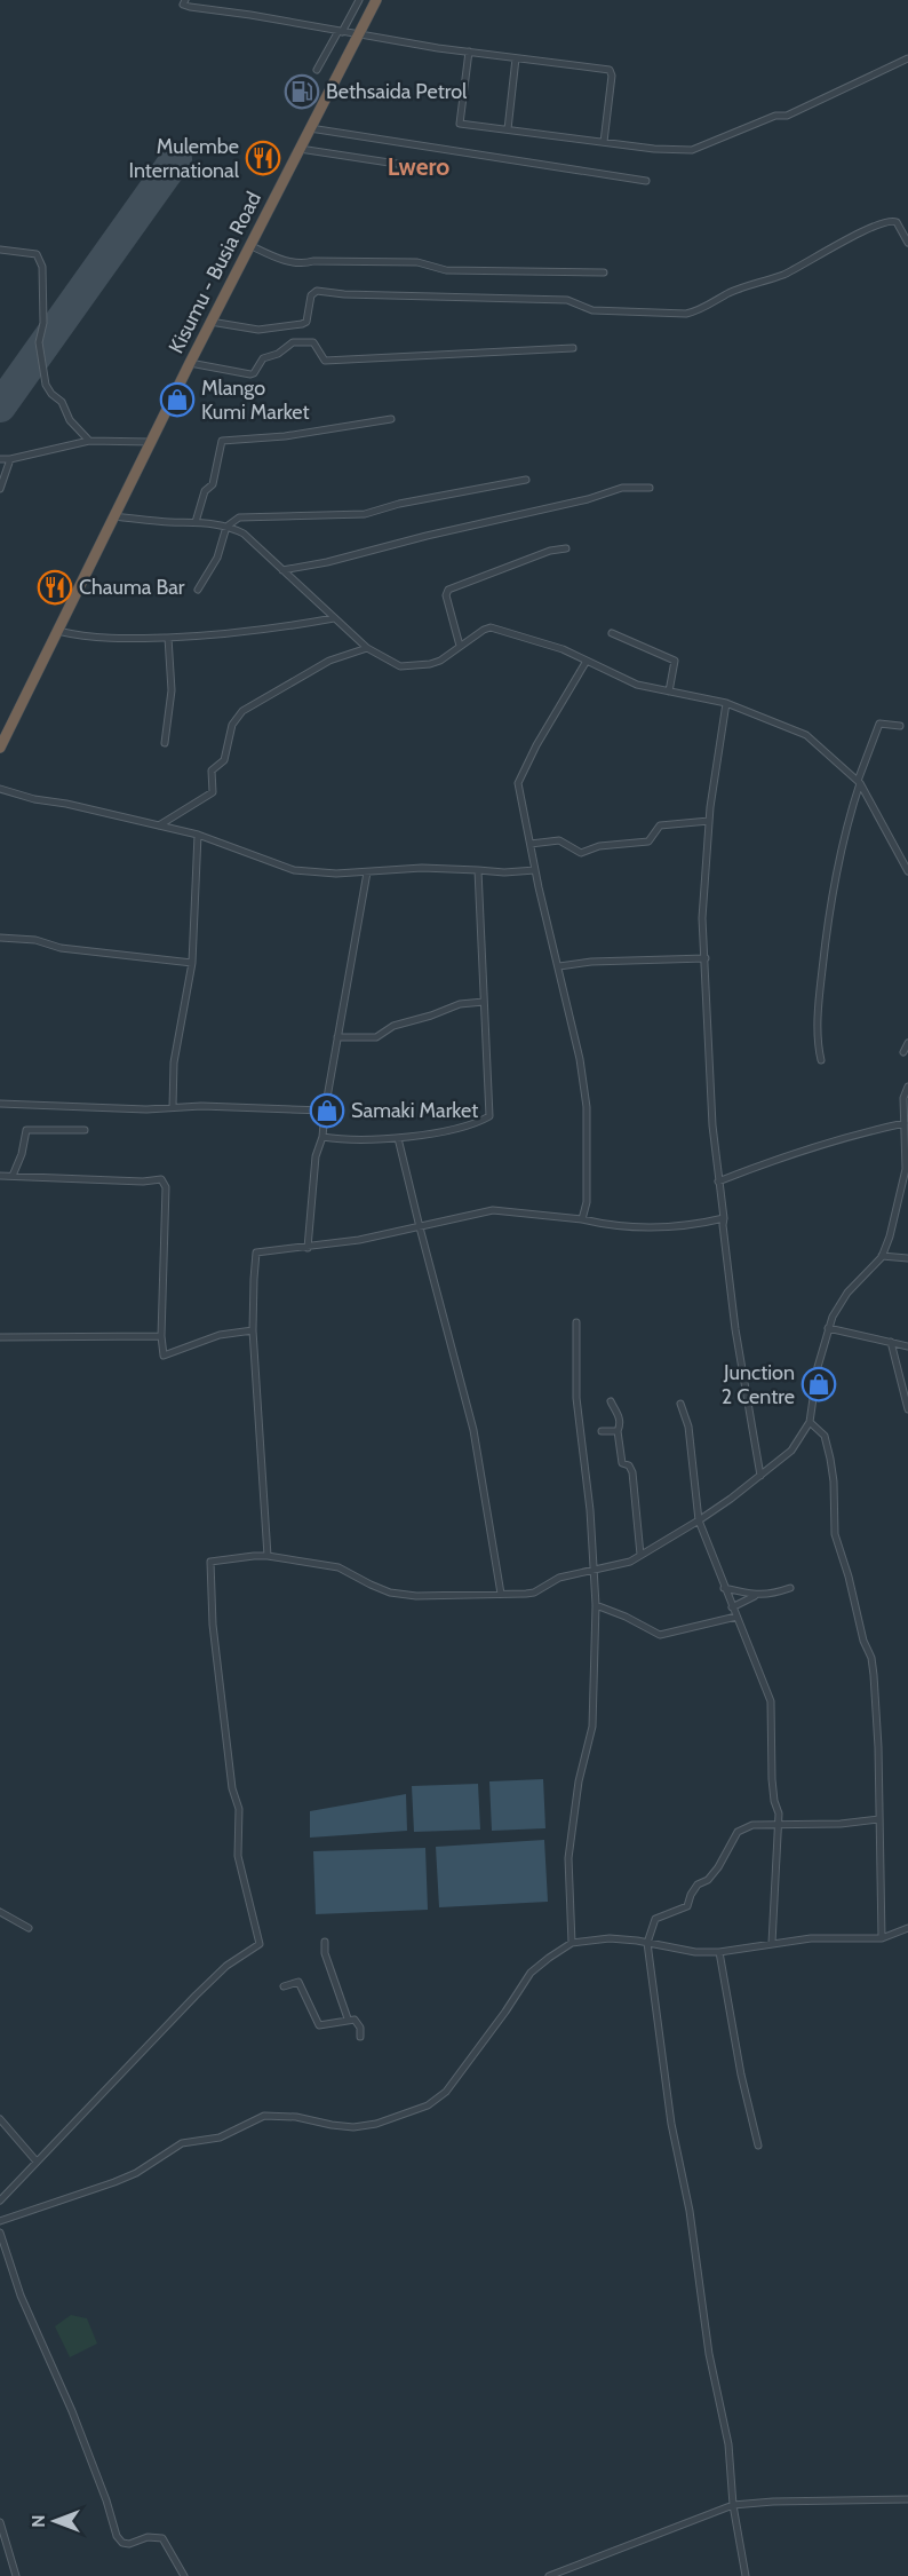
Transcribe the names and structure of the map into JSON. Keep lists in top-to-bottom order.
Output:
{
  "streets": {
    "highway": ["Kisumu - Busia Road"]
  },
  "districts": ["Lwero"],
  "places": {
    "fuel station": ["Bethsaida Petrol"],
    "restaurant": ["Mulembe International", "Chauma Bar"],
    "shop": ["Mlango Kumi Market", "Samaki Market", "Junction 2 Centre"]
  },
  "north": "left"
}
